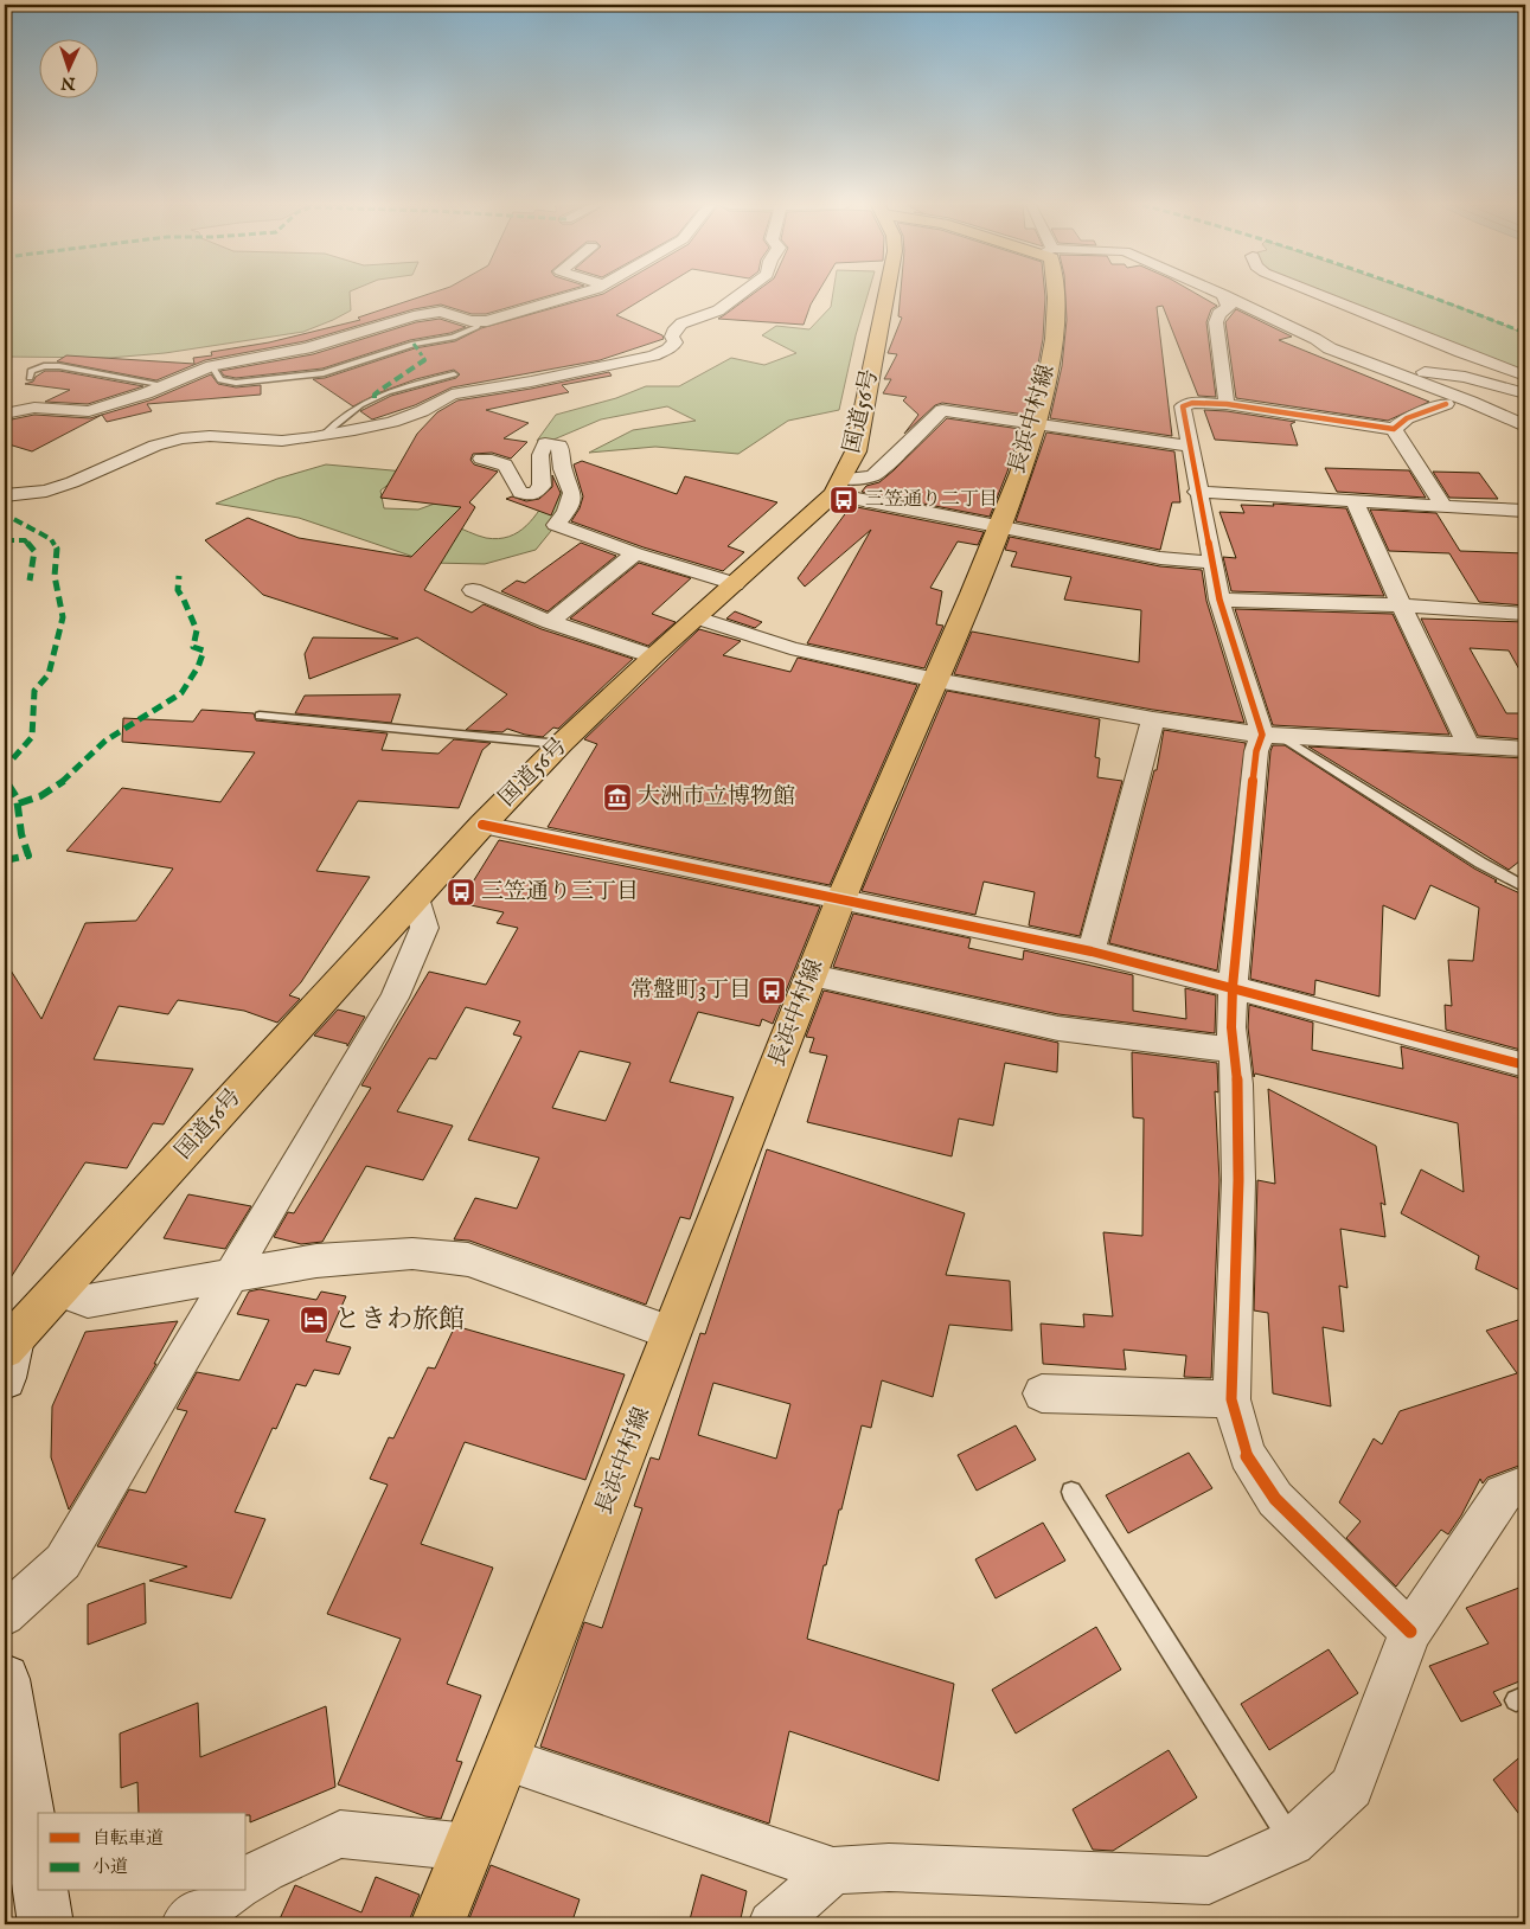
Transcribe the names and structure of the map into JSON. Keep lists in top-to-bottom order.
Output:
{
  "streets": {
    "main road": ["国道56号", "長浜中村線"]
  },
  "places": {
    "bus stop": ["三笠通り二丁目", "三笠通り三丁目", "常盤町3丁目"],
    "museum": ["大洲市立博物館"],
    "hotel": ["ときわ旅館"]
  },
  "legend": ["自転車道", "小道"],
  "north": "bottom"
}
